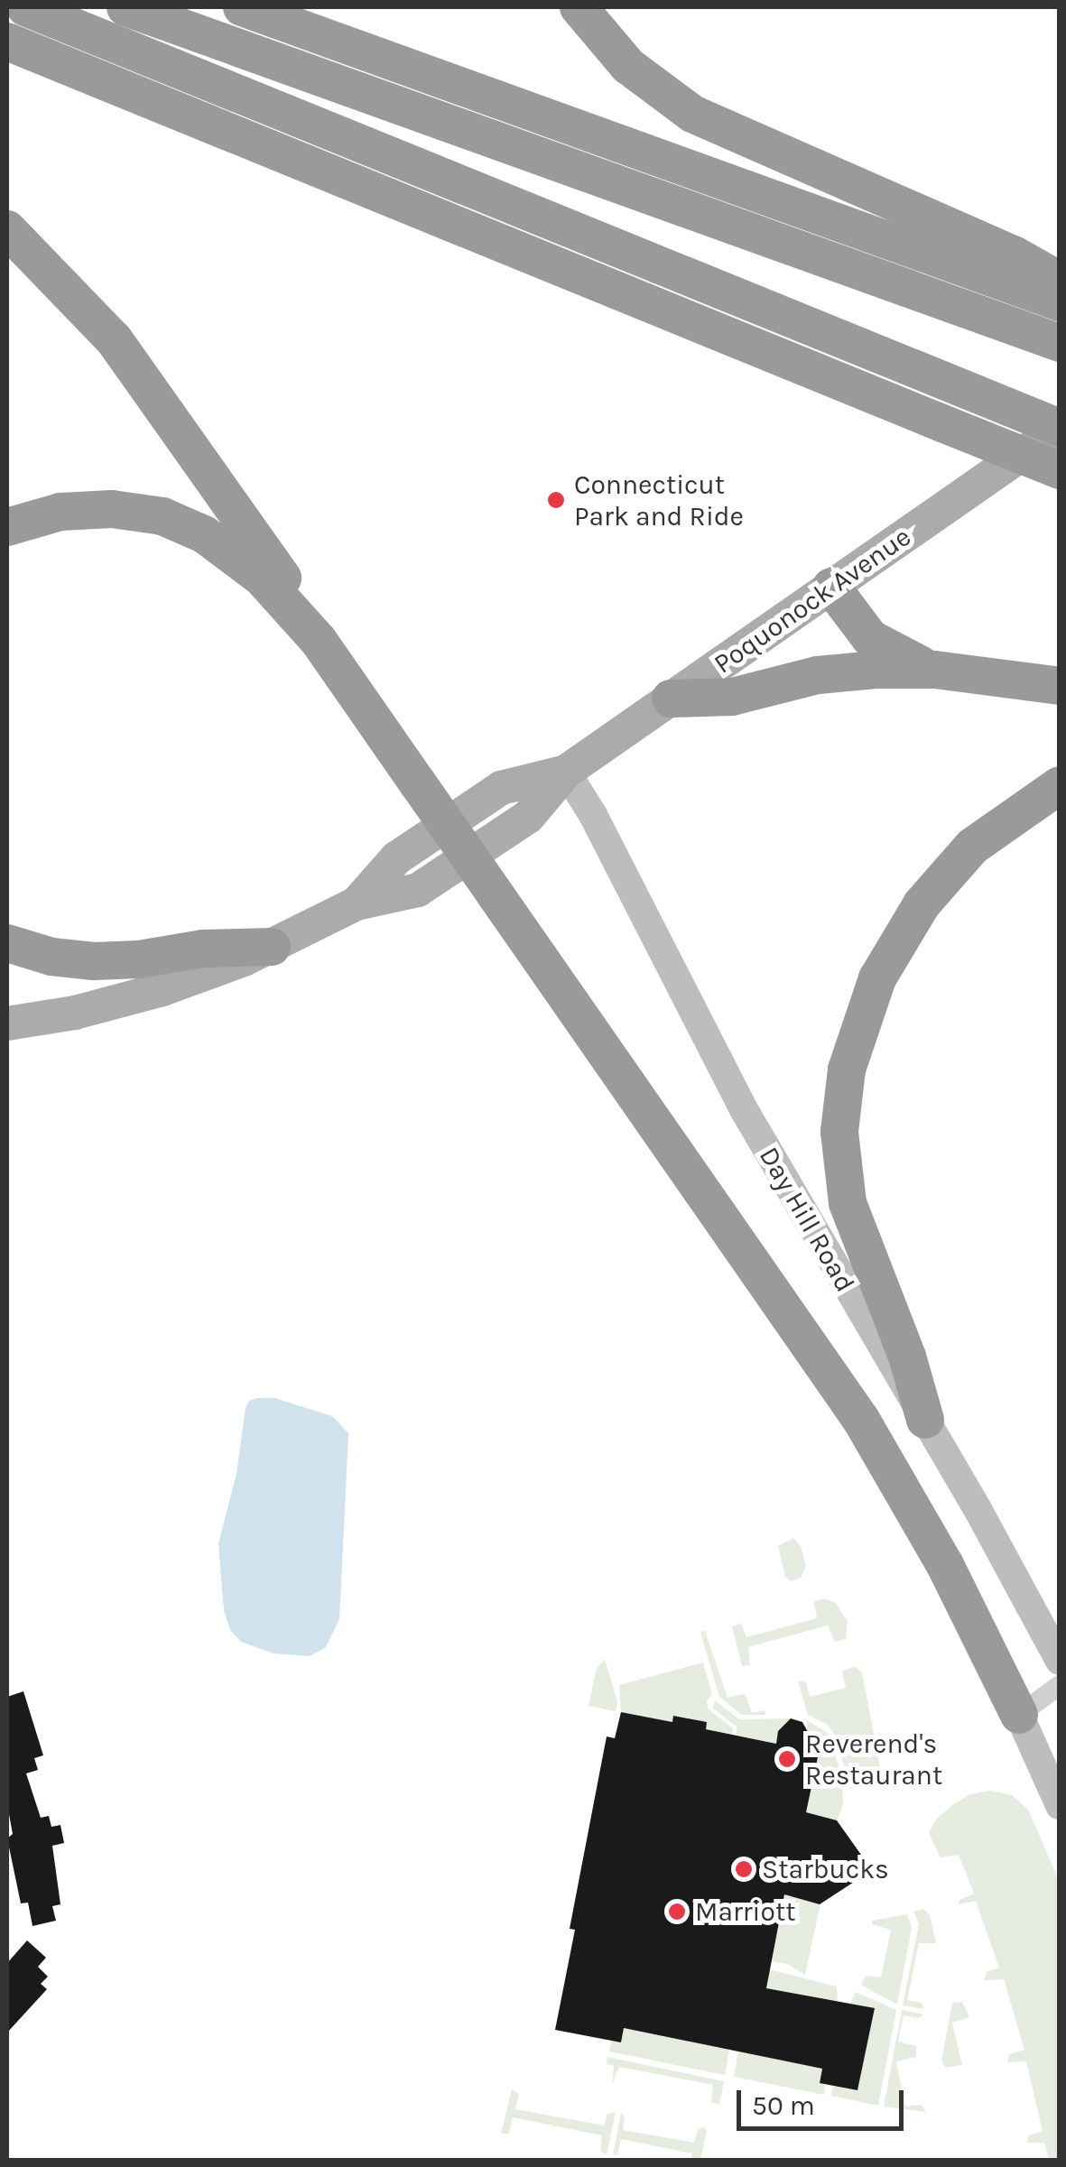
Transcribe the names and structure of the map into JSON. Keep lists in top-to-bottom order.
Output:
{
  "streets": {
    "main road": ["Poquonock Avenue", "Day Hill Road"]
  },
  "crossings": [
    ["Poquonock Avenue", "Day Hill Road"]
  ],
  "places": [
    "Connecticut Park and Ride",
    "Reverend's Restaurant",
    "Starbucks",
    "Marriott"
  ],
  "scale_bar": "50 m"
}
